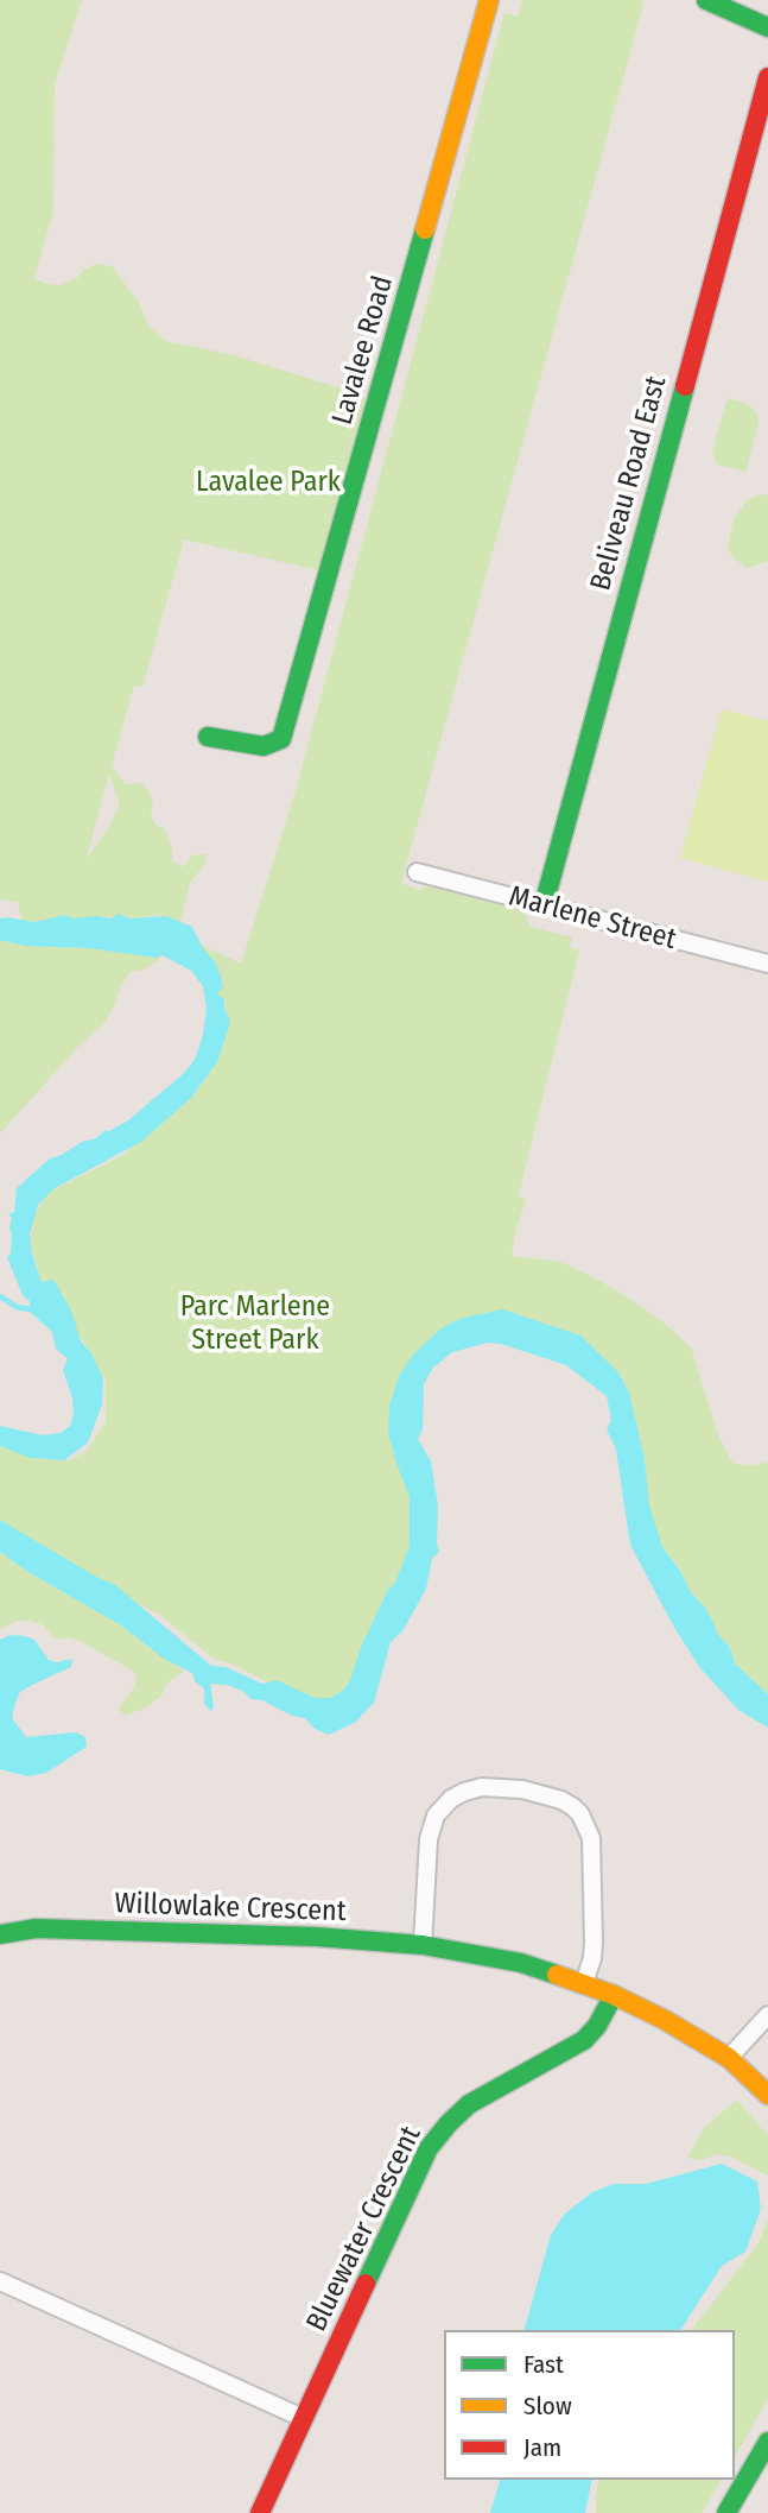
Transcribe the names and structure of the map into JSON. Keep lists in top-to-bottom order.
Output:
{
  "streets": {
    "street": [
      "Lavalee Road",
      "Beliveau Road East",
      "Marlene Street",
      "Willowlake Crescent",
      "Bluewater Crescent"
    ]
  },
  "crossings": [
    ["Beliveau Road East", "Marlene Street"],
    ["Willowlake Crescent", "Bluewater Crescent"]
  ],
  "parks": ["Lavalee Park", "Parc Marlene Street Park"],
  "legend": ["Fast", "Slow", "Jam"]
}
